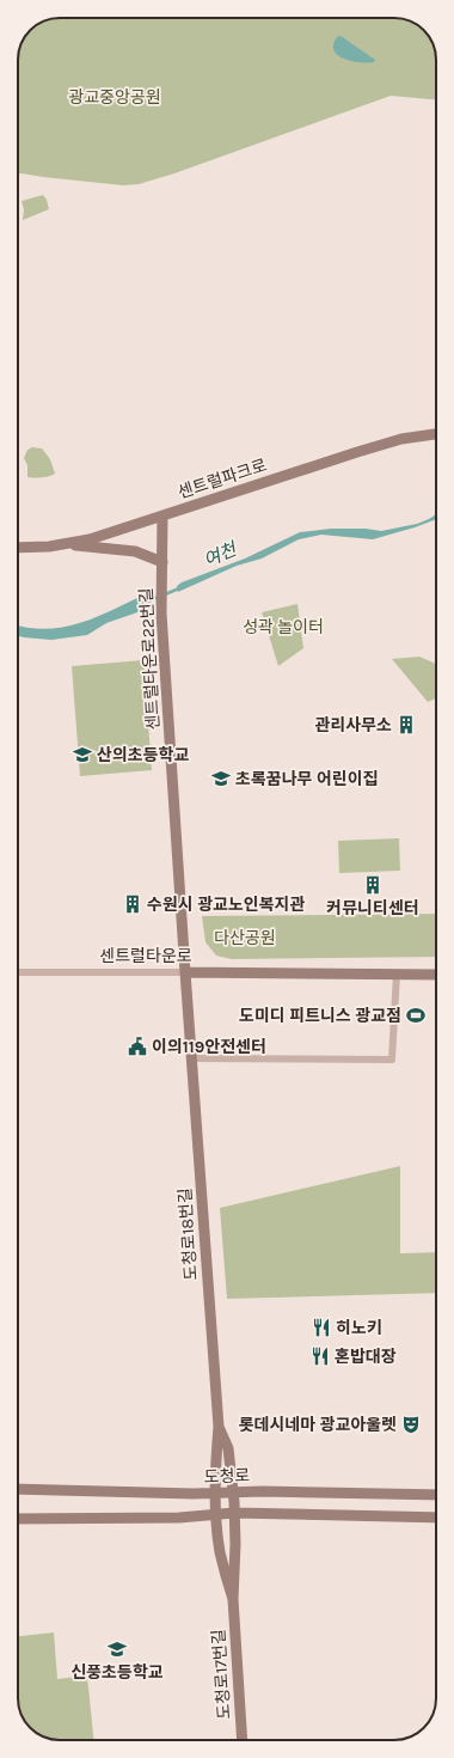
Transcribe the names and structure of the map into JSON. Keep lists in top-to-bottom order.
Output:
{
  "streets": {
    "street": [
      "센트럴파크로",
      "센트럴타운로22번길",
      "센트럴타운로",
      "도청로18번길",
      "도청로",
      "도청로17번길"
    ]
  },
  "crossings": [
    ["센트럴파크로", "센트럴타운로22번길"],
    ["센트럴타운로22번길", "센트럴타운로"],
    ["센트럴타운로22번길", "도청로18번길"],
    ["센트럴타운로", "도청로18번길"],
    ["도청로18번길", "도청로"],
    ["도청로18번길", "도청로17번길"],
    ["도청로", "도청로17번길"]
  ],
  "water": ["여천"],
  "parks": ["광교중앙공원", "성곽 놀이터", "다산공원"],
  "places": {
    "building": ["관리사무소", "커뮤니티센터", "수원시 광교노인복지관"],
    "school or university": ["산의초등학교", "초록꿈나무 어린이집", "신풍초등학교"],
    "sports": ["도미디 피트니스 광교점"],
    "public building": ["이의119안전센터"],
    "restaurant": ["히노키", "혼밥대장"],
    "theatre": ["롯데시네마 광교아울렛"]
  }
}
